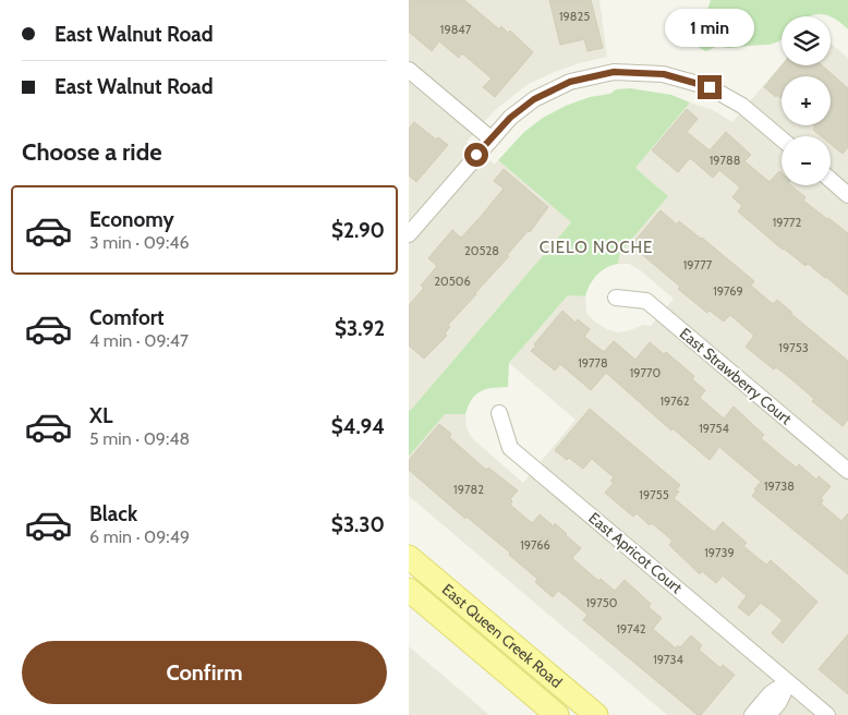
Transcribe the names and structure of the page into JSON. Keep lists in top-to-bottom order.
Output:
{
  "streets": {
    "main road": ["East Queen Creek Road"],
    "street": ["East Strawberry Court", "East Apricot Court"]
  },
  "districts": ["CIELO NOCHE"],
  "house_numbers": [
    "19825",
    "19847",
    "19788",
    "19772",
    "20528",
    "19777",
    "20506",
    "19769",
    "19753",
    "19778",
    "19770",
    "19762",
    "19754",
    "19738",
    "19782",
    "19755",
    "19766",
    "19739",
    "19750",
    "19742",
    "19734"
  ],
  "page": {
    "banner": ["East Walnut Road", "East Walnut Road"],
    "bubble": "1 min",
    "map_buttons": ["+", "−"],
    "heading": "Choose a ride",
    "list": [
      {
        "name": "Economy",
        "note": "3 min · 09:46",
        "value": "$2.90"
      },
      {
        "name": "Comfort",
        "note": "4 min · 09:47",
        "value": "$3.92"
      },
      {
        "name": "XL",
        "note": "5 min · 09:48",
        "value": "$4.94"
      },
      {
        "name": "Black",
        "note": "6 min · 09:49",
        "value": "$3.30"
      }
    ],
    "buttons": "Confirm"
  }
}
